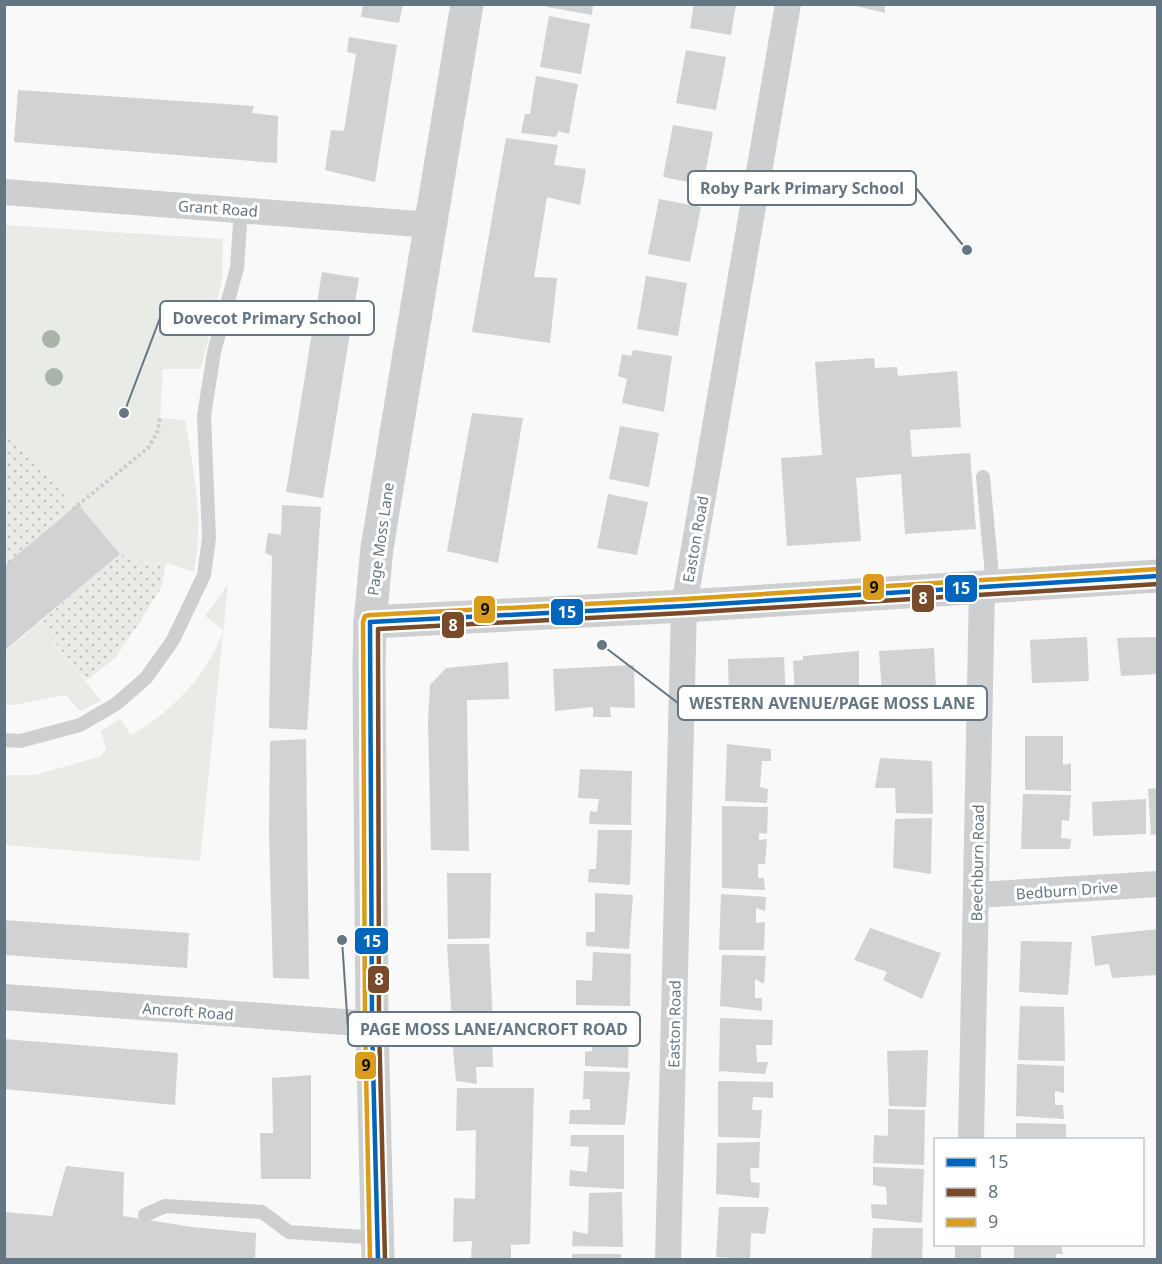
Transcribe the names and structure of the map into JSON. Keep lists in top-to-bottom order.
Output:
{
  "streets": {
    "street": [
      "Grant Road",
      "Page Moss Lane",
      "Easton Road",
      "Beechburn Road",
      "Bedburn Drive",
      "Ancroft Road"
    ]
  },
  "crossings": [
    ["Grant Road", "Page Moss Lane"],
    ["Page Moss Lane", "Ancroft Road"],
    ["Beechburn Road", "Bedburn Drive"]
  ],
  "places": [
    "Roby Park Primary School",
    "Dovecot Primary School",
    "WESTERN AVENUE/PAGE MOSS LANE",
    "PAGE MOSS LANE/ANCROFT ROAD"
  ],
  "lines": ["transit line 9", "transit line 15", "transit line 8"],
  "legend": ["15", "8", "9"]
}
